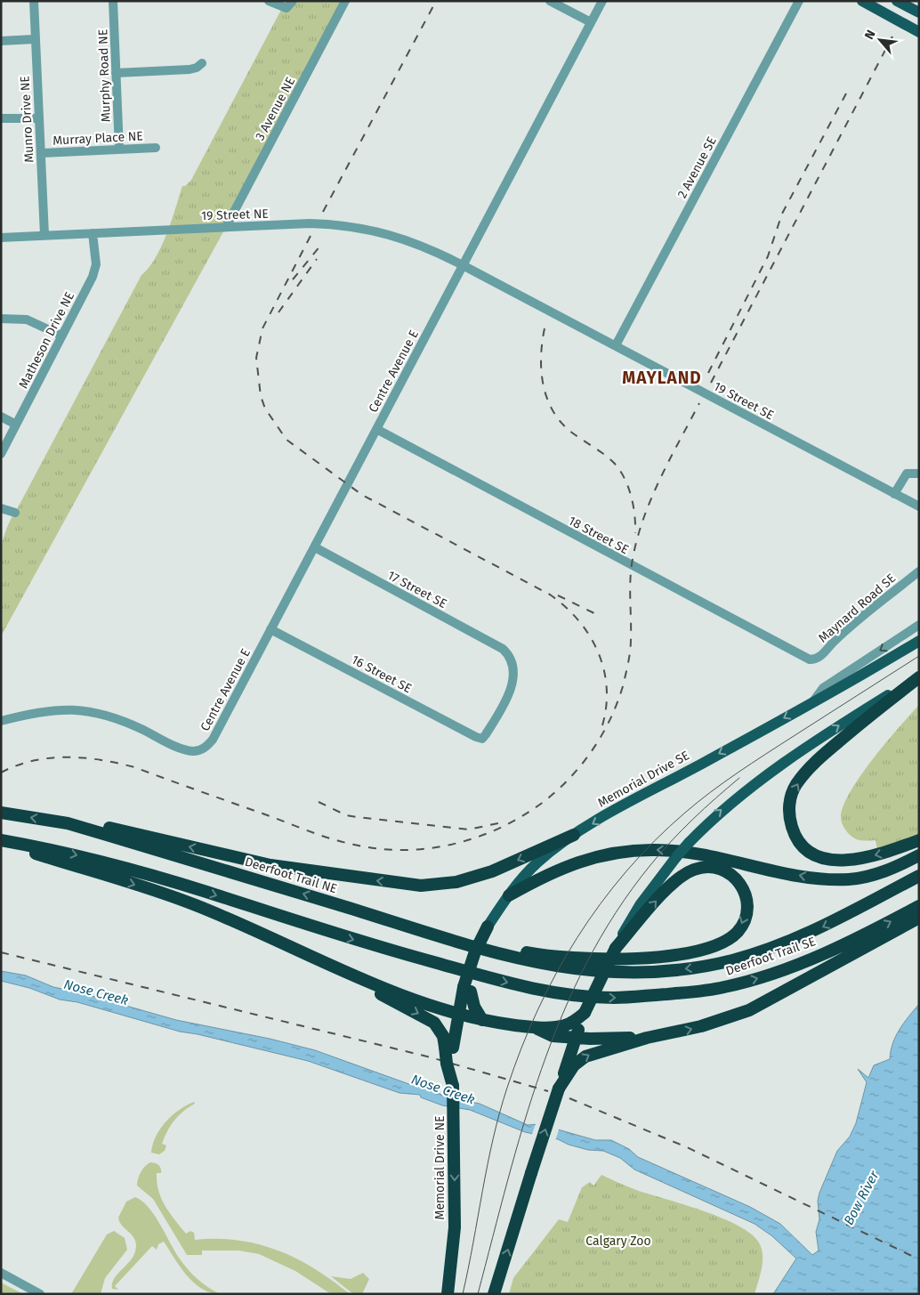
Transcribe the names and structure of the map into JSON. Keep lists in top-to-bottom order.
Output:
{
  "streets": {
    "highway": [
      "Memorial Drive SE",
      "Deerfoot Trail NE",
      "Deerfoot Trail SE",
      "Memorial Drive NE"
    ],
    "street": [
      "Murphy Road NE",
      "3 Avenue NE",
      "Munro Drive NE",
      "Murray Place NE",
      "2 Avenue SE",
      "19 Street NE",
      "Matheson Drive NE",
      "Centre Avenue E",
      "19 Street SE",
      "18 Street SE",
      "17 Street SE",
      "Maynard Road SE",
      "16 Street SE"
    ]
  },
  "crossings": [
    ["Murphy Road NE", "Murray Place NE"],
    ["3 Avenue NE", "19 Street NE"],
    ["Munro Drive NE", "Murray Place NE"],
    ["Munro Drive NE", "19 Street NE"],
    ["2 Avenue SE", "19 Street SE"],
    ["19 Street NE", "Matheson Drive NE"],
    ["19 Street NE", "Centre Avenue E"],
    ["19 Street NE", "19 Street SE"],
    ["Centre Avenue E", "19 Street SE"],
    ["Centre Avenue E", "18 Street SE"],
    ["Centre Avenue E", "17 Street SE"],
    ["Centre Avenue E", "16 Street SE"],
    ["18 Street SE", "Maynard Road SE"],
    ["17 Street SE", "16 Street SE"],
    ["Deerfoot Trail NE", "Deerfoot Trail SE"]
  ],
  "districts": ["MAYLAND"],
  "water": ["Nose Creek", "Bow River"],
  "parks": ["Calgary Zoo"],
  "north": "top left"
}
